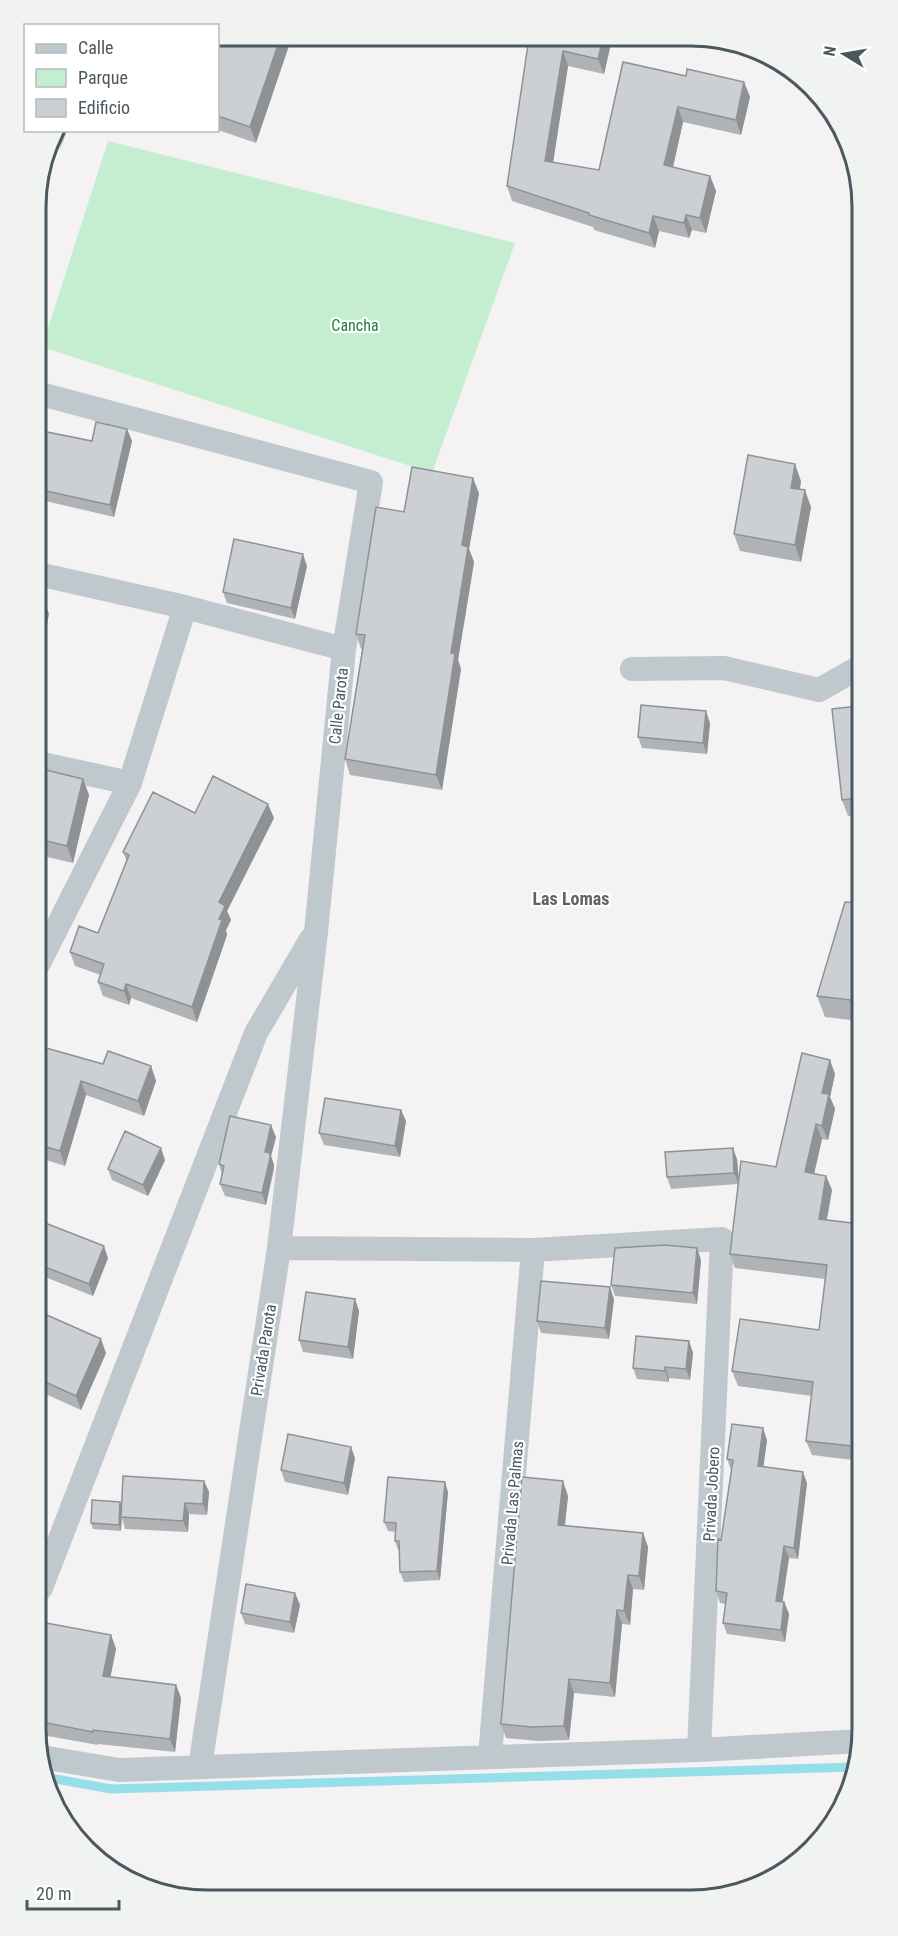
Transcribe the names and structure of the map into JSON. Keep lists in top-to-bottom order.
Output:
{
  "streets": {
    "street": [
      "Calle Parota",
      "Privada Parota",
      "Privada Jobero",
      "Privada Las Palmas"
    ]
  },
  "crossings": [
    ["Calle Parota", "Privada Parota"],
    ["Privada Jobero", "Privada Las Palmas"]
  ],
  "districts": ["Las Lomas"],
  "parks": ["Cancha"],
  "legend": ["Calle", "Parque", "Edificio"],
  "scale_bar": "20 m",
  "north": "left"
}
